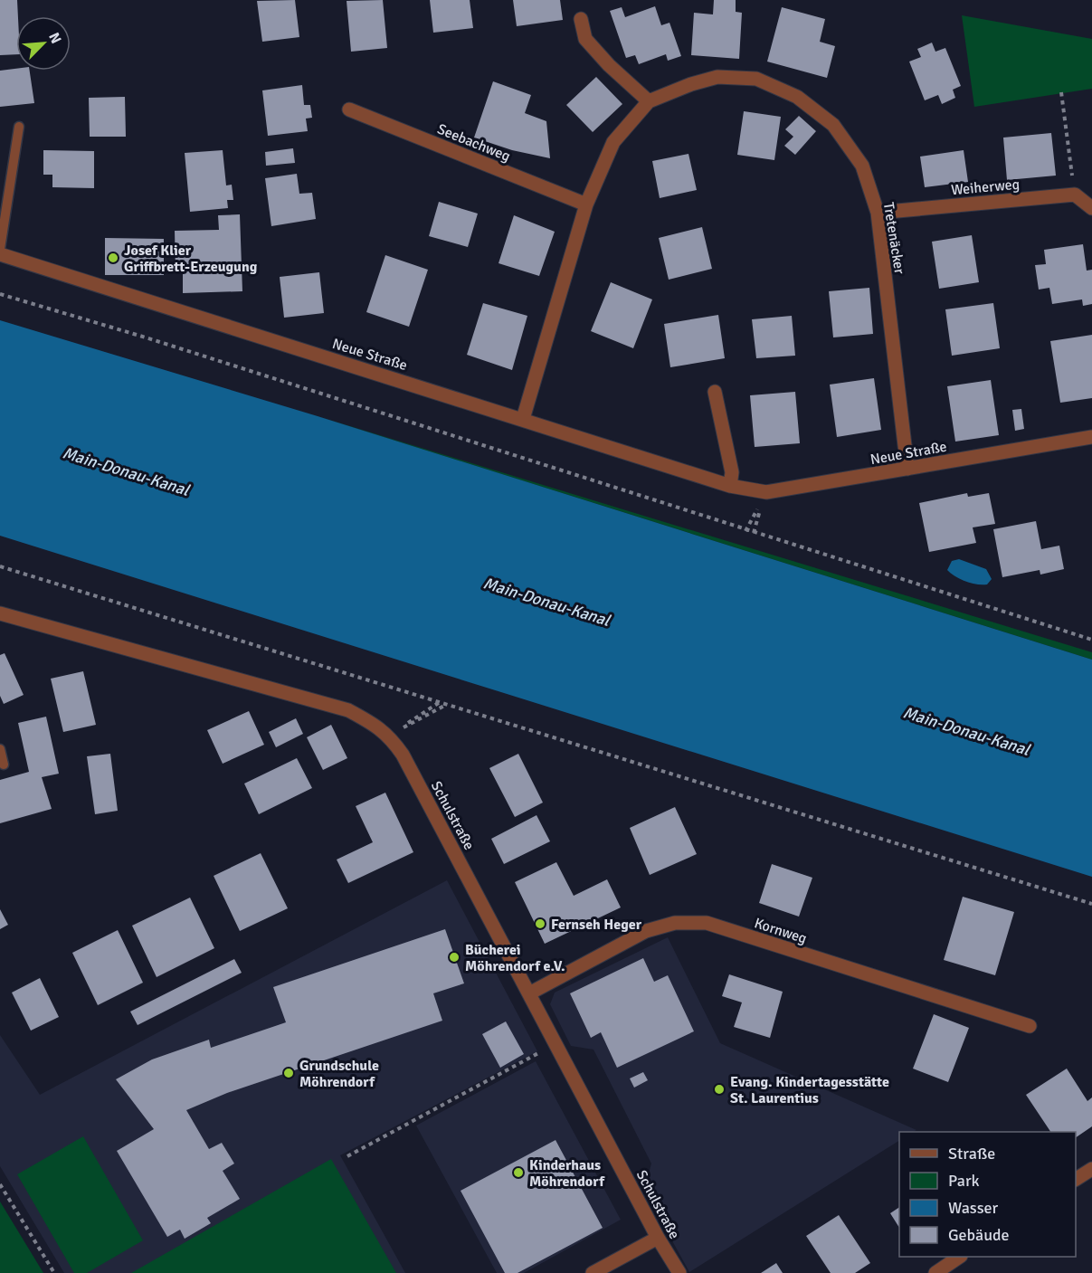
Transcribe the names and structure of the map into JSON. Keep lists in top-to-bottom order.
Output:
{
  "streets": {
    "street": [
      "Seebachweg",
      "Weiherweg",
      "Tretenäcker",
      "Neue Straße",
      "Schulstraße",
      "Kornweg"
    ]
  },
  "crossings": [
    ["Seebachweg", "Tretenäcker"],
    ["Weiherweg", "Tretenäcker"],
    ["Tretenäcker", "Neue Straße"],
    ["Schulstraße", "Kornweg"]
  ],
  "water": ["Main-Donau-Kanal"],
  "places": [
    "Josef Klier Griffbrett-Erzeugung",
    "Fernseh Heger",
    "Bücherei Möhrendorf e.V.",
    "Grundschule Möhrendorf",
    "Evang. Kindertagesstätte St. Laurentius",
    "Kinderhaus Möhrendorf"
  ],
  "legend": [
    "Straße",
    "Park",
    "Wasser",
    "Gebäude"
  ],
  "north": "top right"
}
